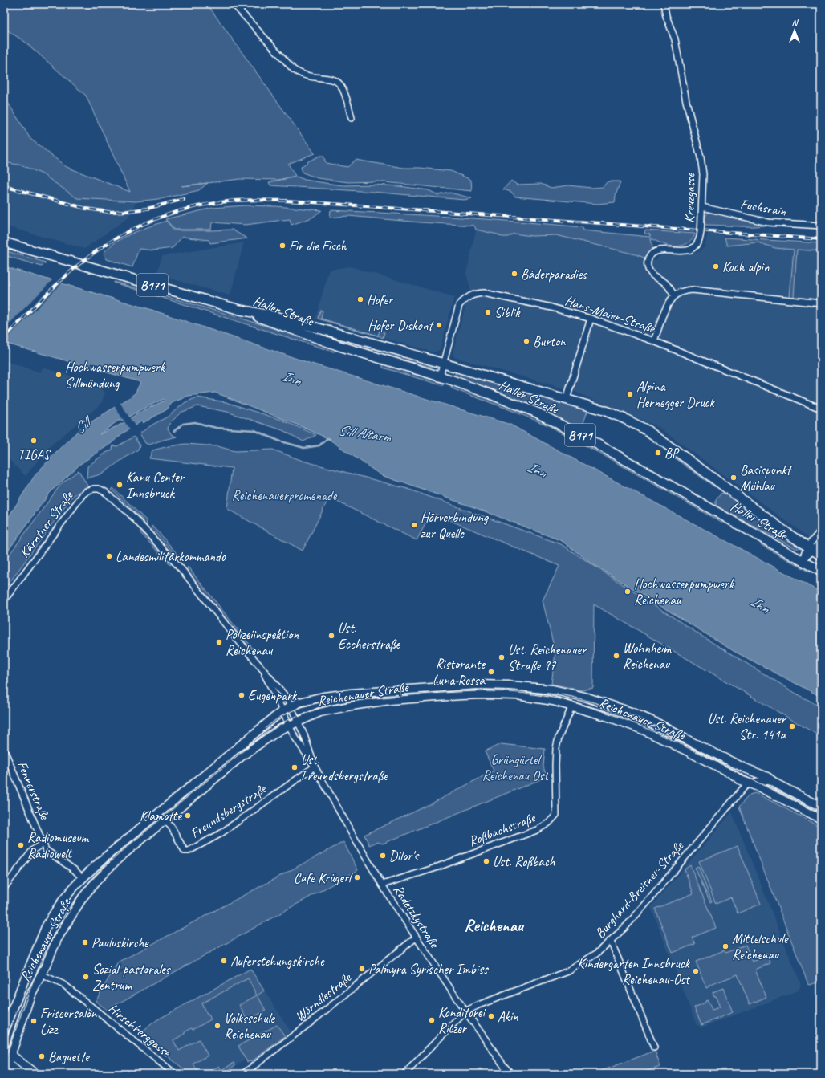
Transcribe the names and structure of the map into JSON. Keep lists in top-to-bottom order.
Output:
{
  "streets": {
    "main road": ["B171", "Haller Straße"],
    "street": [
      "Kreuzgasse",
      "Fuchsrain",
      "Hans-Maier-Straße",
      "Kärntner Straße",
      "Reichenauer Straße",
      "Fennerstraße",
      "Freundsbergstraße",
      "Roßbachstraße",
      "Burghard-Breitner-Straße",
      "Radetzkystraße",
      "Wörndlestraße",
      "Hirschberggasse"
    ]
  },
  "crossings": [
    ["Kreuzgasse", "Fuchsrain"],
    ["Haller Straße", "Hans-Maier-Straße"],
    ["Kärntner Straße", "Radetzkystraße"],
    ["Reichenauer Straße", "Fennerstraße"],
    ["Reichenauer Straße", "Freundsbergstraße"],
    ["Reichenauer Straße", "Roßbachstraße"],
    ["Reichenauer Straße", "Burghard-Breitner-Straße"],
    ["Reichenauer Straße", "Radetzkystraße"],
    ["Reichenauer Straße", "Hirschberggasse"],
    ["Freundsbergstraße", "Radetzkystraße"],
    ["Roßbachstraße", "Radetzkystraße"],
    ["Burghard-Breitner-Straße", "Radetzkystraße"],
    ["Radetzkystraße", "Wörndlestraße"]
  ],
  "districts": ["Reichenau"],
  "water": ["Inn", "Sill", "Sill Altarm"],
  "parks": ["Reichenauerpromenade", "Grüngürtel Reichenau Ost"],
  "places": [
    "Fir die Fisch",
    "Koch alpin",
    "Bäderparadies",
    "Hofer",
    "Siblik",
    "Hofer Diskont",
    "Burton",
    "Hochwasserpumpwerk Sillmündung",
    "Alpina Hernegger Druck",
    "TIGAS",
    "BP",
    "Basispunkt Mühlau",
    "Kanu Center Innsbruck",
    "Hörverbindung zur Quelle",
    "Landesmilitärkommando",
    "Hochwasserpumpwerk Reichenau",
    "Ust. Eccherstraße",
    "Polizeiinspektion Reichenau",
    "Wohnheim Reichenau",
    "Ust. Reichenauer Straße 97",
    "Ristorante Luna Rossa",
    "Eugenpark",
    "Ust. Reichenauer Str. 141a",
    "Ust. Freundsbergstraße",
    "Klamotte",
    "Radiomuseum Radiowelt",
    "Dilor's",
    "Ust. Roßbach",
    "Cafe Krügerl",
    "Pauluskirche",
    "Mittelschule Reichenau",
    "Auferstehungskirche",
    "Palmyra Syrischer Imbiss",
    "Kindergarten Innsbruck Reichenau-Ost",
    "Sozial-pastorales Zentrum",
    "Akin",
    "Konditorei Ritzer",
    "Friseursalon Lizz",
    "Volksschule Reichenau",
    "Baguette"
  ],
  "north": "top"
}
